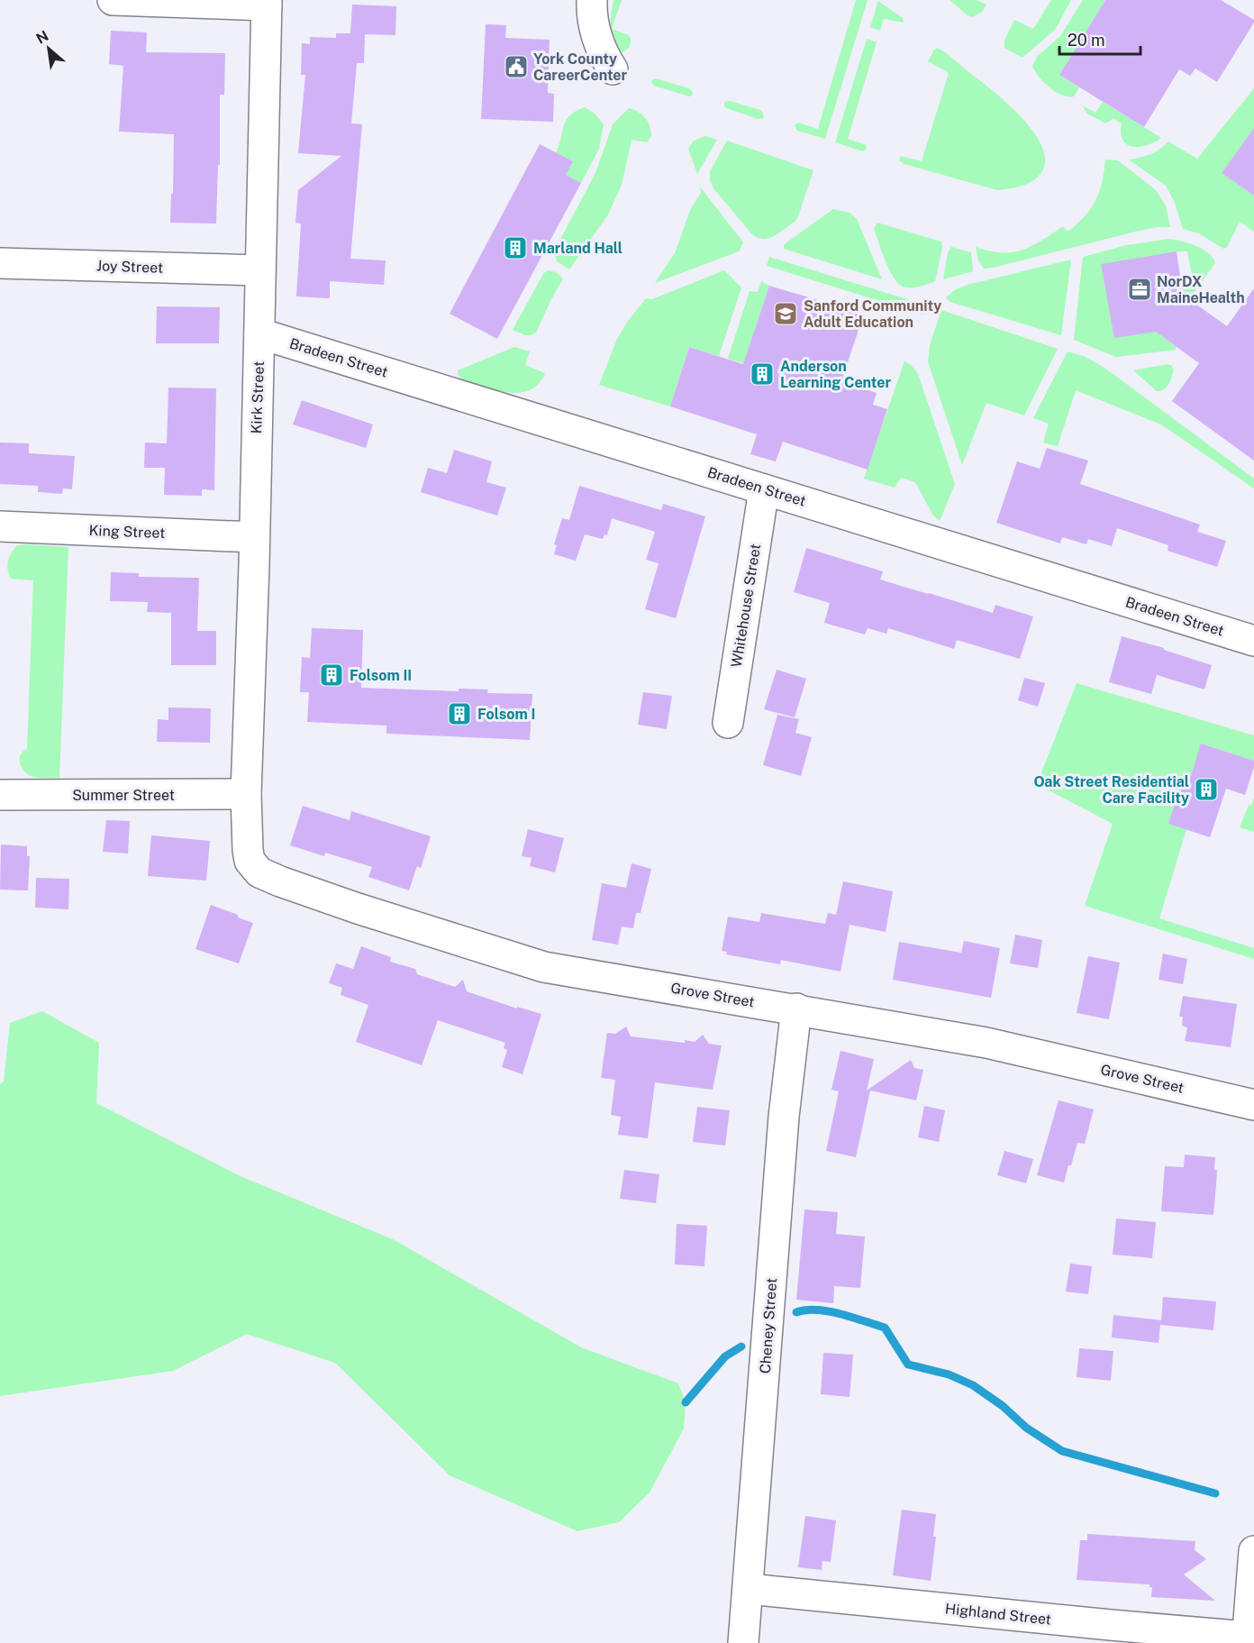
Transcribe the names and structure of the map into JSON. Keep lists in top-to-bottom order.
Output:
{
  "streets": {
    "street": [
      "Joy Street",
      "Bradeen Street",
      "Kirk Street",
      "King Street",
      "Whitehouse Street",
      "Summer Street",
      "Grove Street",
      "Cheney Street",
      "Highland Street"
    ]
  },
  "crossings": [
    ["Joy Street", "Kirk Street"],
    ["Bradeen Street", "Kirk Street"],
    ["Bradeen Street", "Whitehouse Street"],
    ["Kirk Street", "King Street"],
    ["Kirk Street", "Summer Street"],
    ["Kirk Street", "Grove Street"],
    ["Summer Street", "Grove Street"],
    ["Grove Street", "Cheney Street"],
    ["Cheney Street", "Highland Street"]
  ],
  "places": {
    "public building": ["York County CareerCenter"],
    "building": [
      "Marland Hall",
      "Anderson Learning Center",
      "Folsom II",
      "Folsom I",
      "Oak Street Residential Care Facility"
    ],
    "office": ["NorDX MaineHealth"],
    "school or university": ["Sanford Community Adult Education"]
  },
  "scale_bar": "20 m",
  "north": "top left"
}
